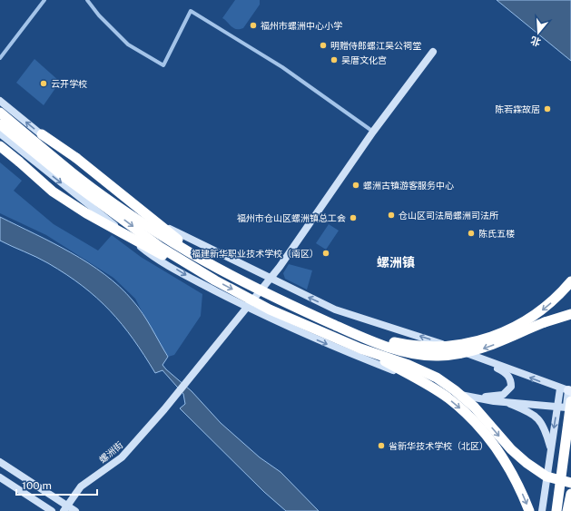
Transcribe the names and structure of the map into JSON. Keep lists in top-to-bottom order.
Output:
{
  "streets": {
    "main road": ["螺洲街"]
  },
  "districts": ["螺洲镇"],
  "places": [
    "福州市螺洲中心小学",
    "明赠侍郎螺江吴公祠堂",
    "吴厝文化宫",
    "云开学校",
    "陈若霖故居",
    "螺洲古镇游客服务中心",
    "仓山区司法局螺洲司法所",
    "福州市仓山区螺洲镇总工会",
    "陈氏五楼",
    "福建新华职业技术学校（南区）",
    "省新华技术学校（北区）"
  ],
  "scale_bar": "100 m",
  "north": "bottom"
}
